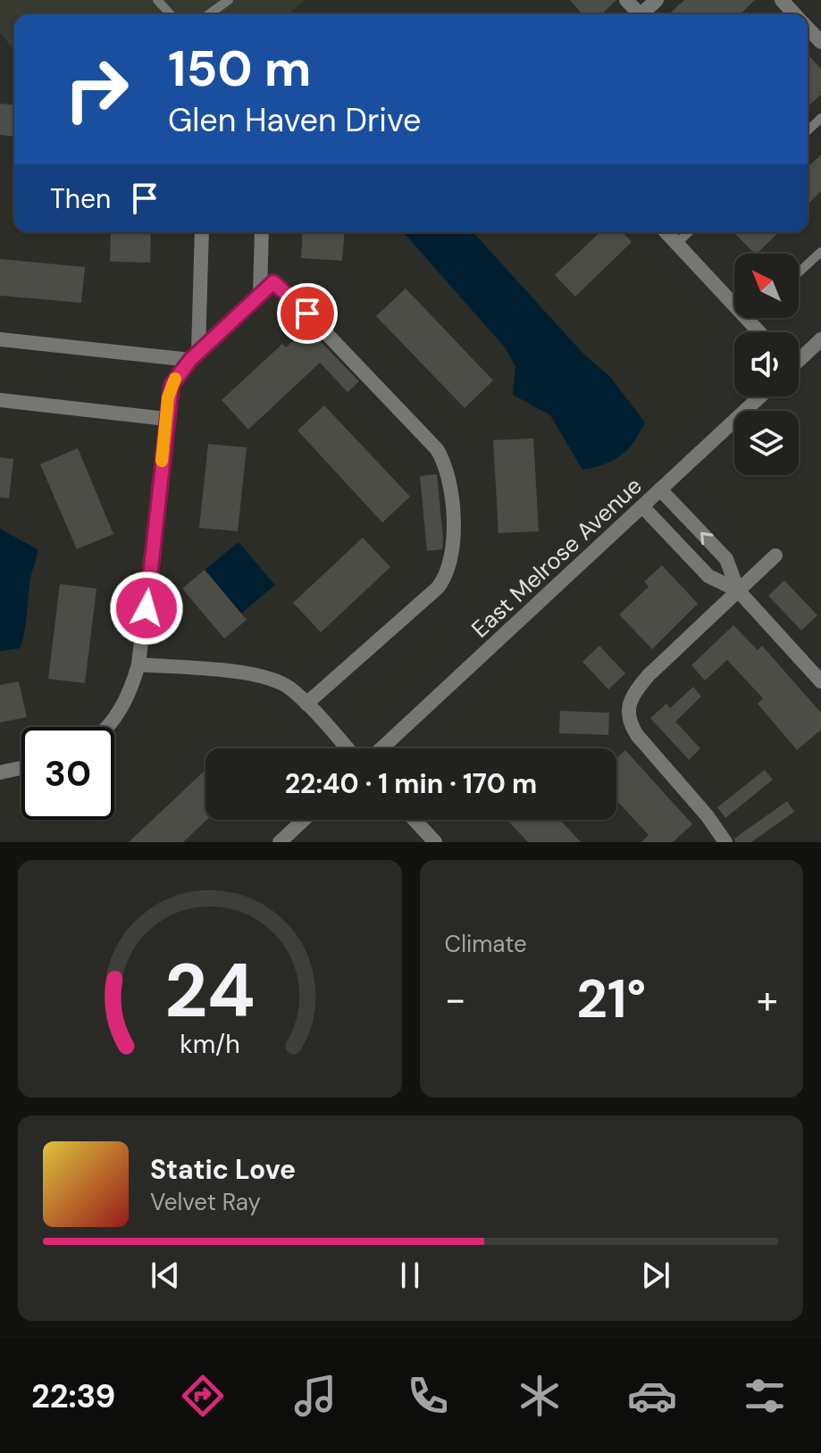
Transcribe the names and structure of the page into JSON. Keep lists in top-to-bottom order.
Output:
{
  "streets": {
    "street": ["East Melrose Avenue"]
  },
  "north": "top left",
  "page": {
    "turn": ["150 m", "Glen Haven Drive"],
    "then": "Then",
    "limit": "30",
    "trip": "22:40 · 1 min · 170 m",
    "tile": "Climate",
    "heat": ["−", "21°", "+"],
    "song": ["Static Love", "Velvet Ray"],
    "tabs": "22:39",
    "gauge": ["24", "km/h"]
  }
}
